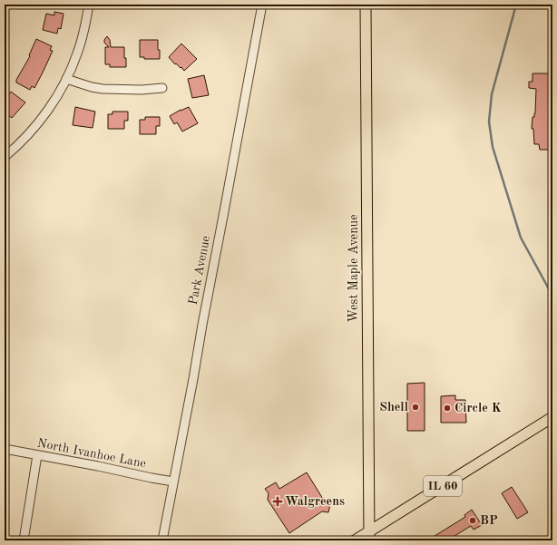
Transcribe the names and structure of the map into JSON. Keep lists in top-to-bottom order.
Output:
{
  "streets": {
    "main road": ["West Maple Avenue", "IL 60"],
    "street": ["Park Avenue", "North Ivanhoe Lane"]
  },
  "crossings": [
    ["West Maple Avenue", "IL 60"],
    ["Park Avenue", "North Ivanhoe Lane"]
  ],
  "places": {
    "other": ["Shell", "Circle K", "BP"],
    "health": ["Walgreens"]
  }
}
